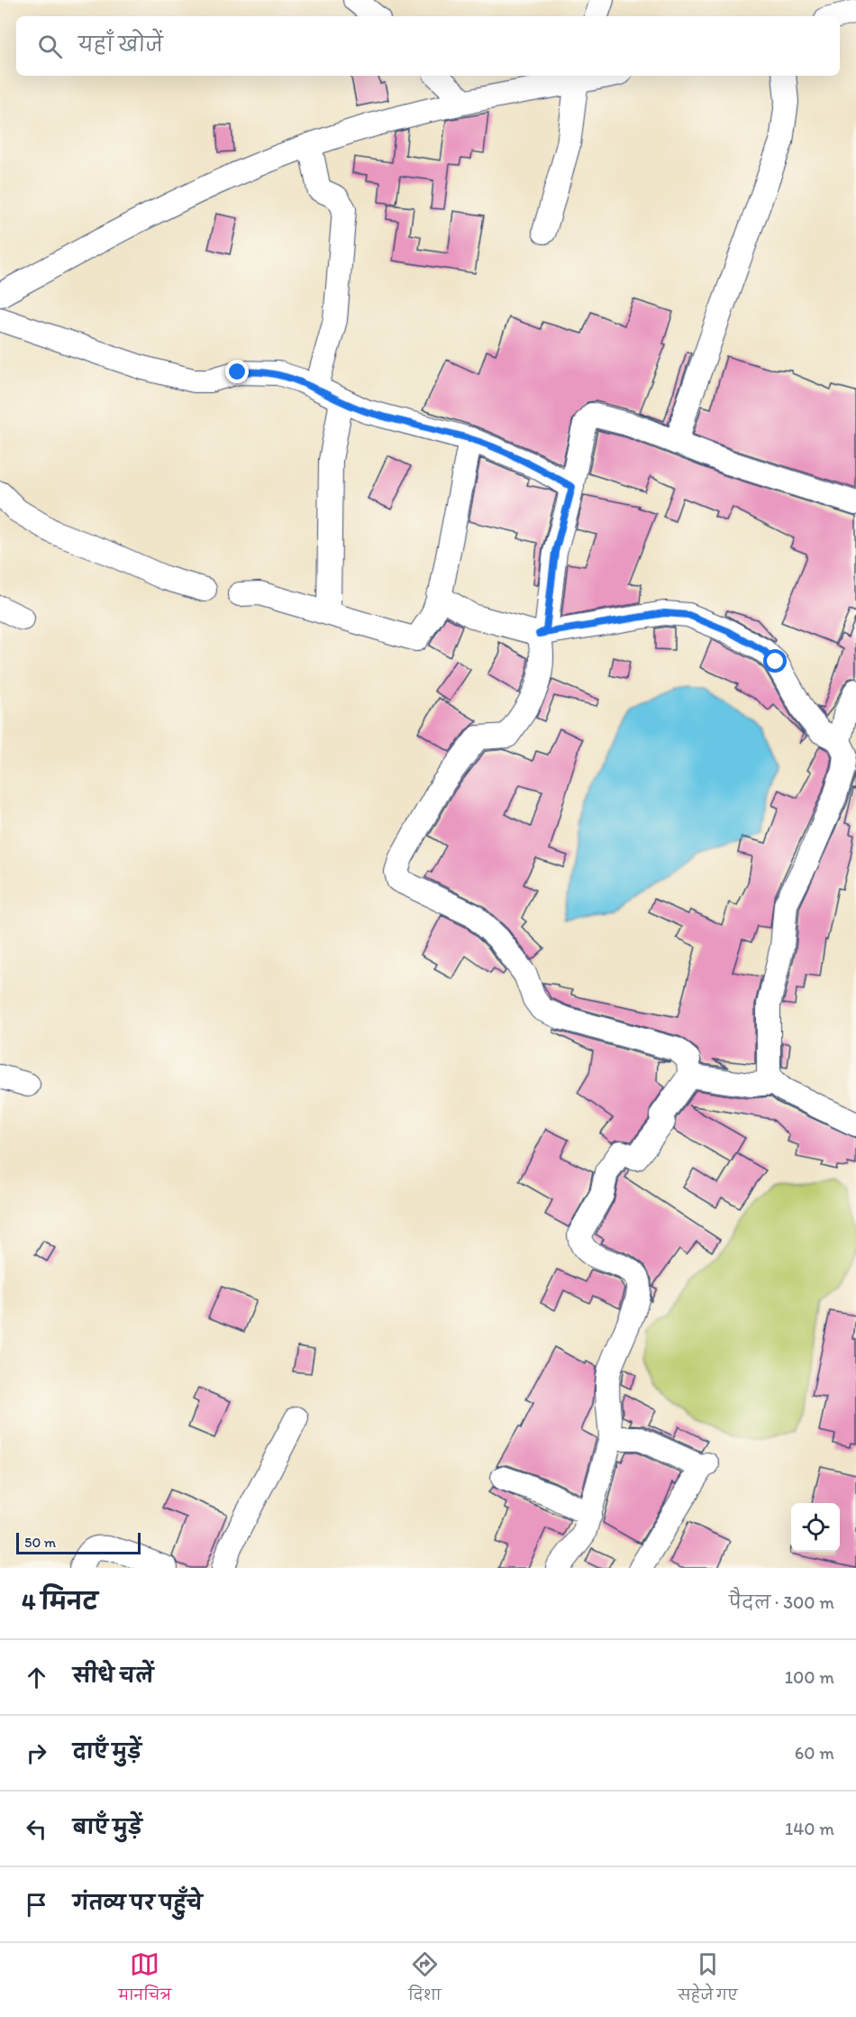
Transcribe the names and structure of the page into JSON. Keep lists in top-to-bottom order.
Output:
{
  "scale_bar": "50 m",
  "page": {
    "search": "यहाँ खोजें",
    "scale": "50 m",
    "heading": ["4 मिनट", "पैदल · 300 m"],
    "list": [
      ["सीधे चलें", "100 m"],
      ["दाएँ मुड़ें", "60 m"],
      ["बाएँ मुड़ें", "140 m"],
      "गंतव्य पर पहुँचे"
    ],
    "nav": ["मानचित्र", "दिशा", "सहेजे गए"]
  }
}
